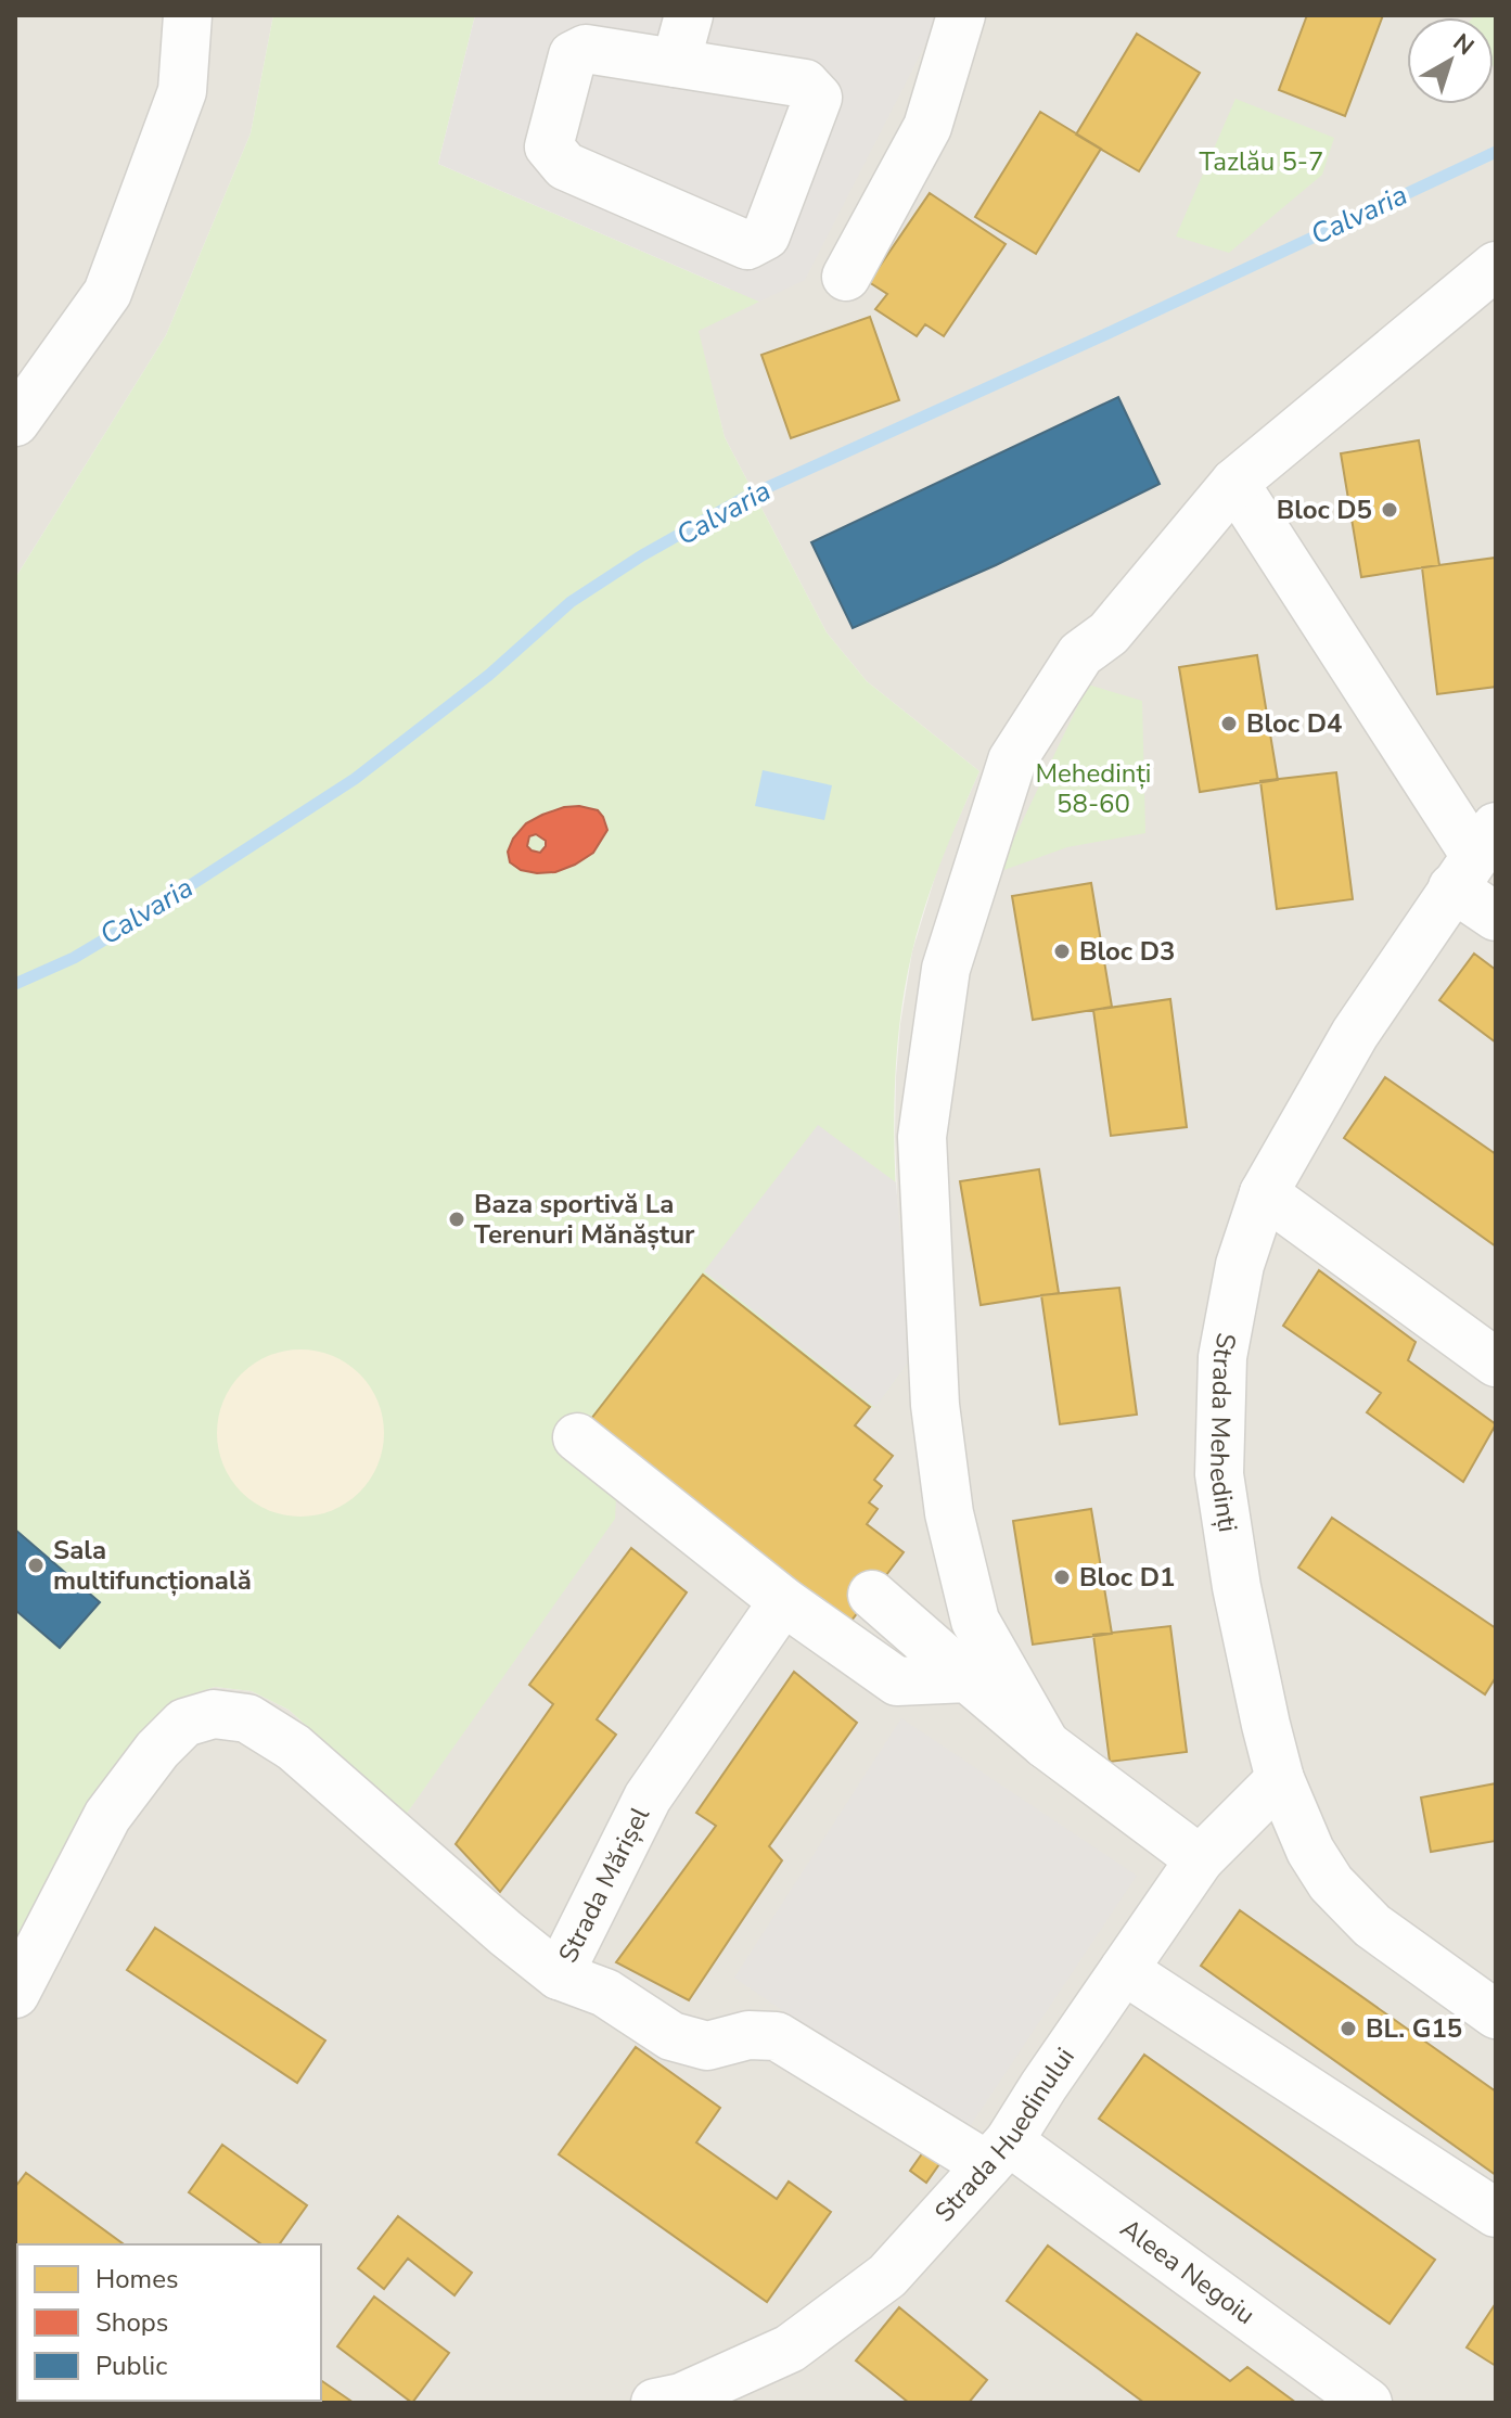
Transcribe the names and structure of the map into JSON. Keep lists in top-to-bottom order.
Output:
{
  "streets": {
    "street": [
      "Strada Mehedinți",
      "Strada Mărișel",
      "Strada Huedinului",
      "Aleea Negoiu"
    ]
  },
  "crossings": [
    ["Strada Mehedinți", "Strada Huedinului"],
    ["Strada Mărișel", "Aleea Negoiu"],
    ["Strada Huedinului", "Aleea Negoiu"]
  ],
  "water": ["Calvaria"],
  "parks": ["Tazlău 5-7", "Mehedinți 58-60"],
  "places": [
    "Bloc D5",
    "Bloc D4",
    "Bloc D3",
    "Baza sportivă La Terenuri Mănăștur",
    "Sala multifuncțională",
    "Bloc D1",
    "BL. G15"
  ],
  "legend": ["Homes", "Shops", "Public"],
  "north": "top right"
}
